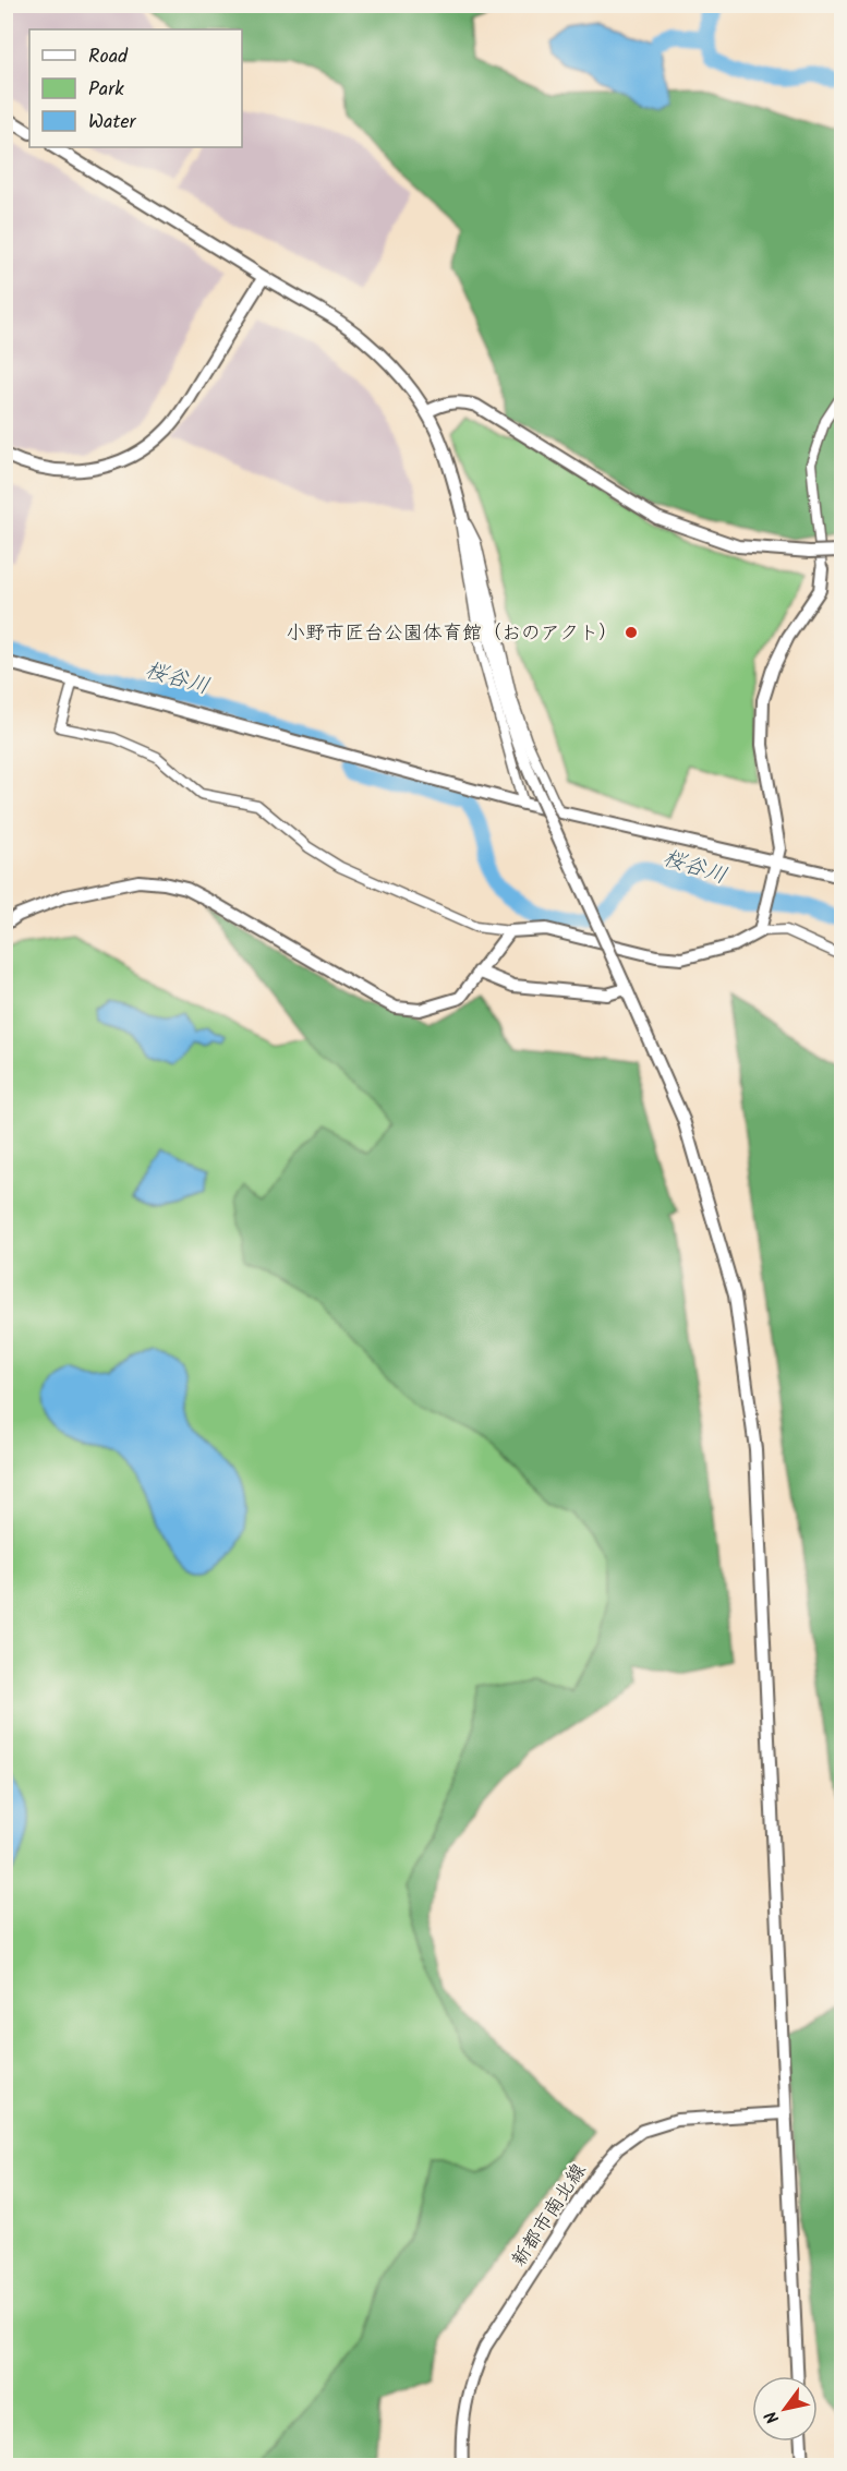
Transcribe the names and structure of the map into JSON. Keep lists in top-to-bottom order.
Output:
{
  "streets": {
    "street": ["新都市南北線"]
  },
  "water": ["桜谷川"],
  "places": ["小野市匠台公園体育館（おのアクト）"],
  "legend": ["Road", "Park", "Water"],
  "north": "bottom left"
}
